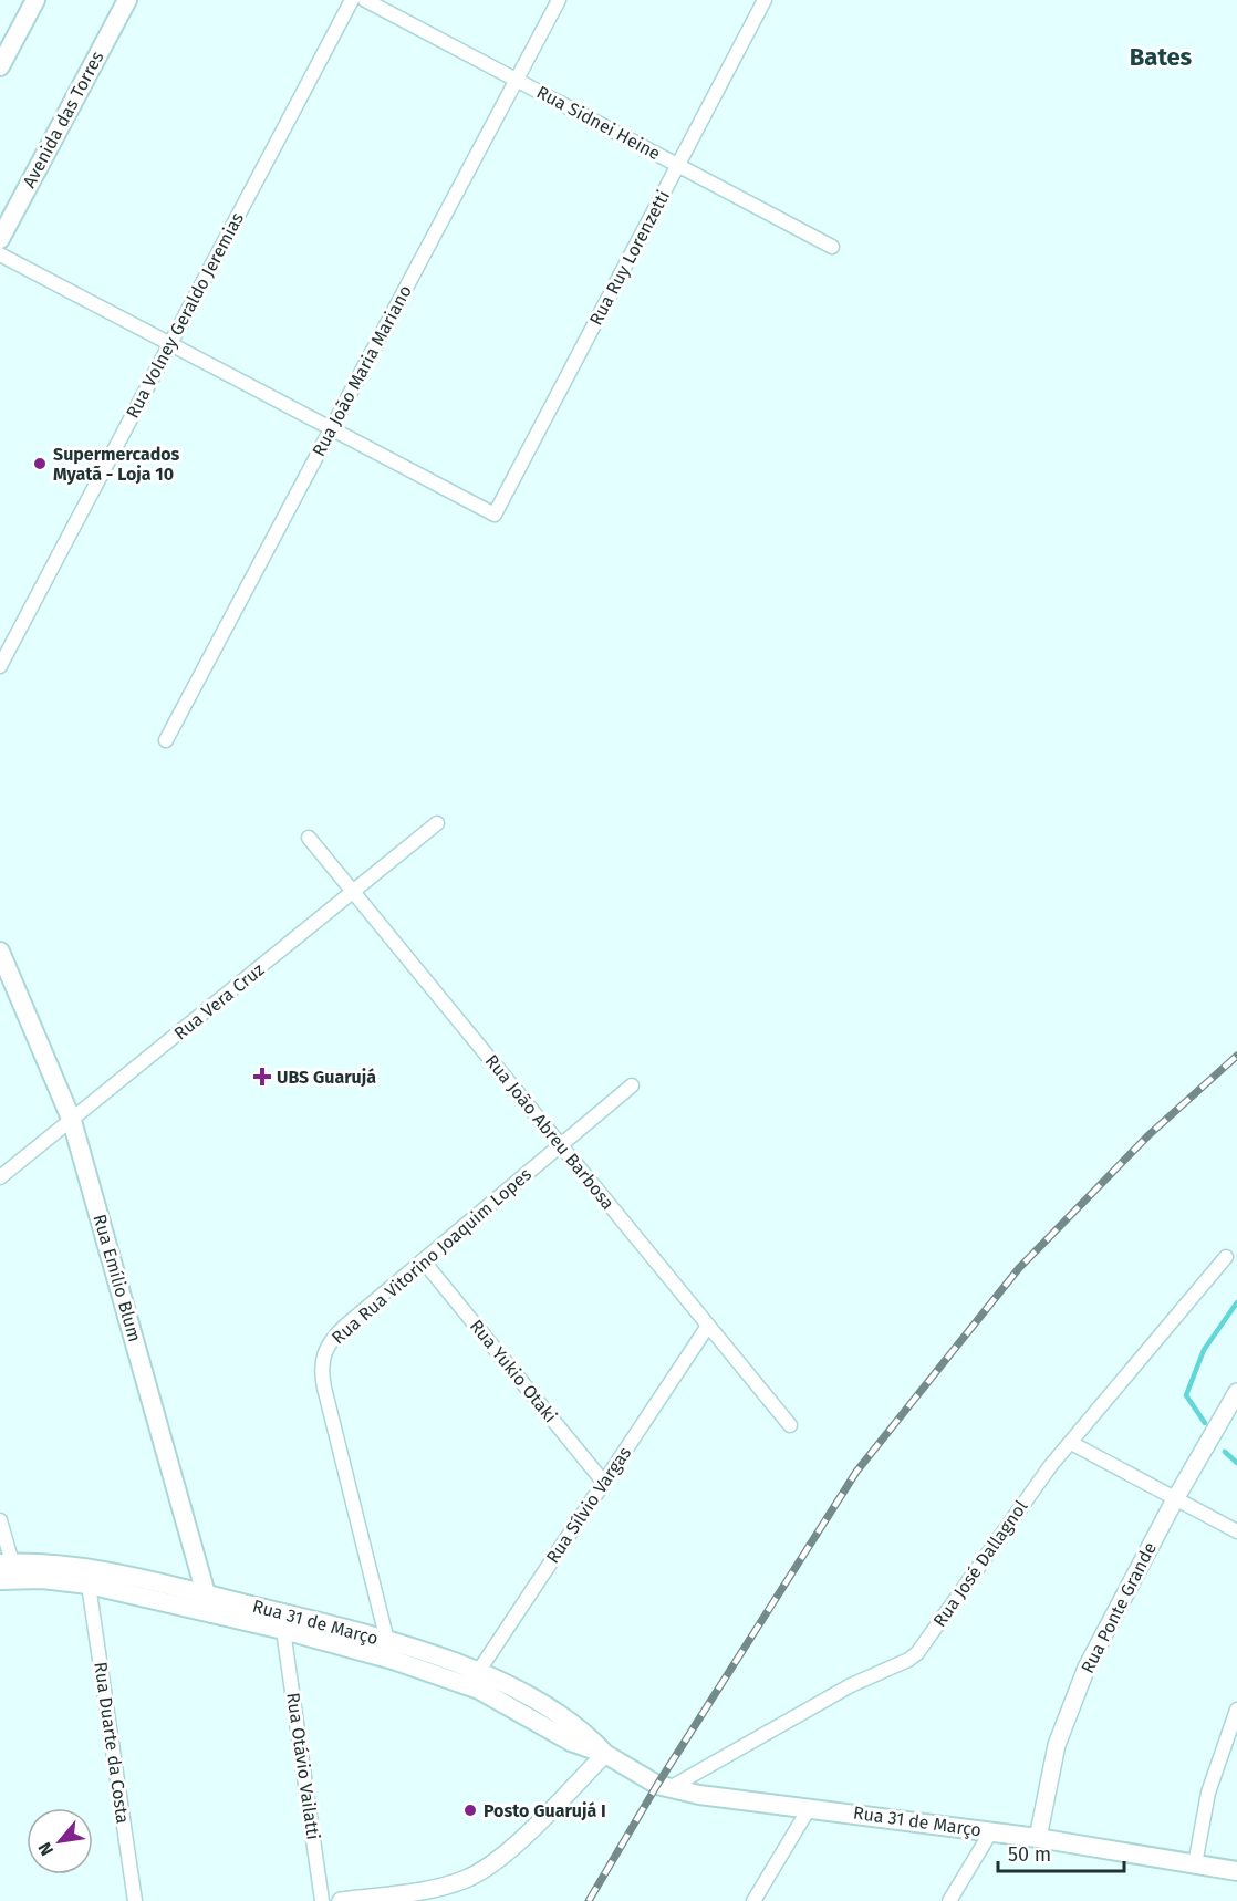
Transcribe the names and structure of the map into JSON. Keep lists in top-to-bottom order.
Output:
{
  "streets": {
    "main road": ["Avenida das Torres", "Rua Emílio Blum", "Rua 31 de Março"],
    "street": [
      "Rua Sidnei Heine",
      "Rua Ruy Lorenzetti",
      "Rua Volney Geraldo Jeremias",
      "Rua João Maria Mariano",
      "Rua Vera Cruz",
      "Rua João Abreu Barbosa",
      "Rua Rua Vitorino Joaquim Lopes",
      "Rua Yukio Otaki",
      "Rua Sílvio Vargas",
      "Rua José Dallagnol",
      "Rua Ponte Grande",
      "Rua Duarte da Costa",
      "Rua Otávio Vailatti"
    ]
  },
  "crossings": [
    ["Rua Sidnei Heine", "Rua Ruy Lorenzetti"],
    ["Rua Sidnei Heine", "Rua João Maria Mariano"],
    ["Rua Ruy Lorenzetti", "Rua João Maria Mariano"],
    ["Rua Vera Cruz", "Rua João Abreu Barbosa"],
    ["Rua Vera Cruz", "Rua Emílio Blum"],
    ["Rua João Abreu Barbosa", "Rua Rua Vitorino Joaquim Lopes"],
    ["Rua João Abreu Barbosa", "Rua Sílvio Vargas"],
    ["Rua Rua Vitorino Joaquim Lopes", "Rua Yukio Otaki"],
    ["Rua Rua Vitorino Joaquim Lopes", "Rua 31 de Março"],
    ["Rua Emílio Blum", "Rua 31 de Março"],
    ["Rua Yukio Otaki", "Rua Sílvio Vargas"],
    ["Rua Sílvio Vargas", "Rua 31 de Março"],
    ["Rua José Dallagnol", "Rua 31 de Março"],
    ["Rua Ponte Grande", "Rua 31 de Março"],
    ["Rua 31 de Março", "Rua Duarte da Costa"],
    ["Rua 31 de Março", "Rua Otávio Vailatti"]
  ],
  "districts": ["Bates"],
  "places": {
    "other": ["Supermercados Myatã - Loja 10", "Posto Guarujá I"],
    "health": ["UBS Guarujá"]
  },
  "scale_bar": "50 m",
  "north": "bottom left"
}
